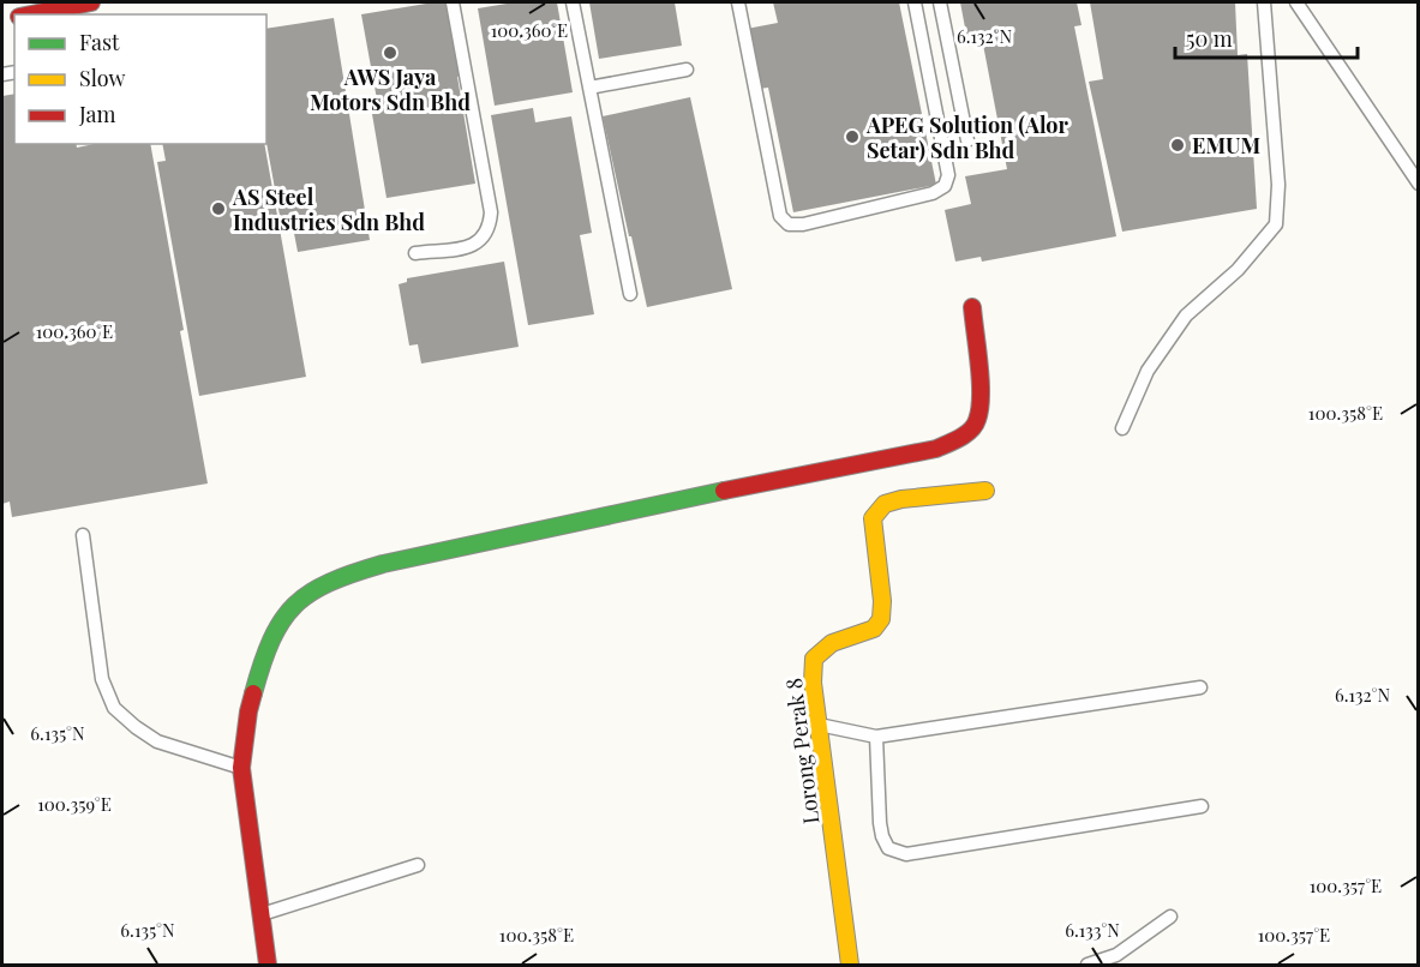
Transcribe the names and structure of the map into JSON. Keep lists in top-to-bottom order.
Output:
{
  "streets": {
    "street": ["Lorong Perak 8"]
  },
  "places": [
    "AWS Jaya Motors Sdn Bhd",
    "APEG Solution (Alor Setar) Sdn Bhd",
    "EMUM",
    "AS Steel Industries Sdn Bhd"
  ],
  "legend": ["Fast", "Slow", "Jam"],
  "scale_bar": "50 m",
  "coordinates": [
    "100.360°E",
    "6.132°N",
    "100.358°E",
    "6.135°N",
    "100.359°E",
    "100.357°E",
    "6.133°N"
  ]
}
